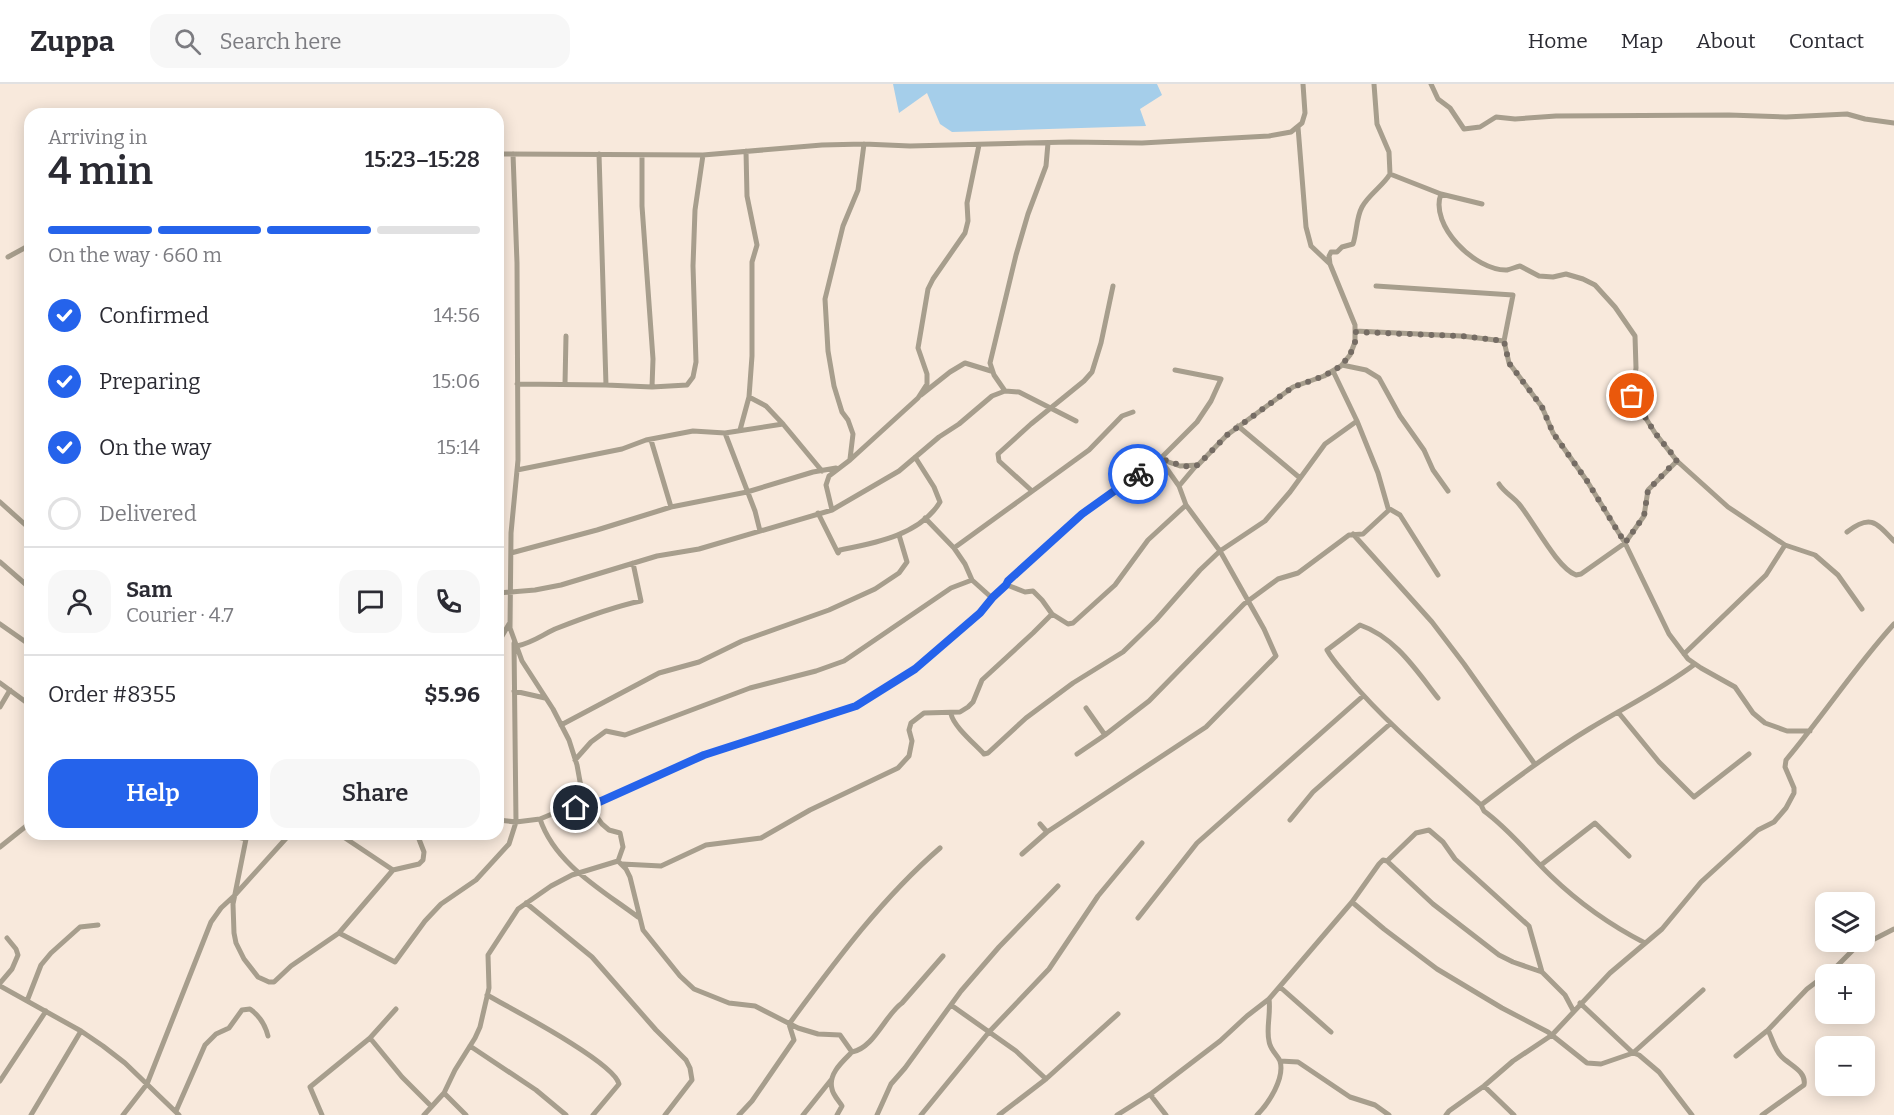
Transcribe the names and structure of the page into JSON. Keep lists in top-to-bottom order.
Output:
{
  "page": {
    "header": "Zuppa",
    "search": "Search here",
    "nav": [
      "Home",
      "Map",
      "About",
      "Contact"
    ],
    "heading": ["4 min", "Arriving in", "15:23–15:28"],
    "panel": [
      "Sam",
      "Courier · 4.7",
      "Order #8355",
      "$5.96"
    ],
    "bar": "On the way · 660 m",
    "list": [
      ["Confirmed", "14:56"],
      ["Preparing", "15:06"],
      ["On the way", "15:14"],
      "Delivered"
    ],
    "buttons": ["Help", "Share"],
    "map_buttons": ["+", "−"]
  }
}
